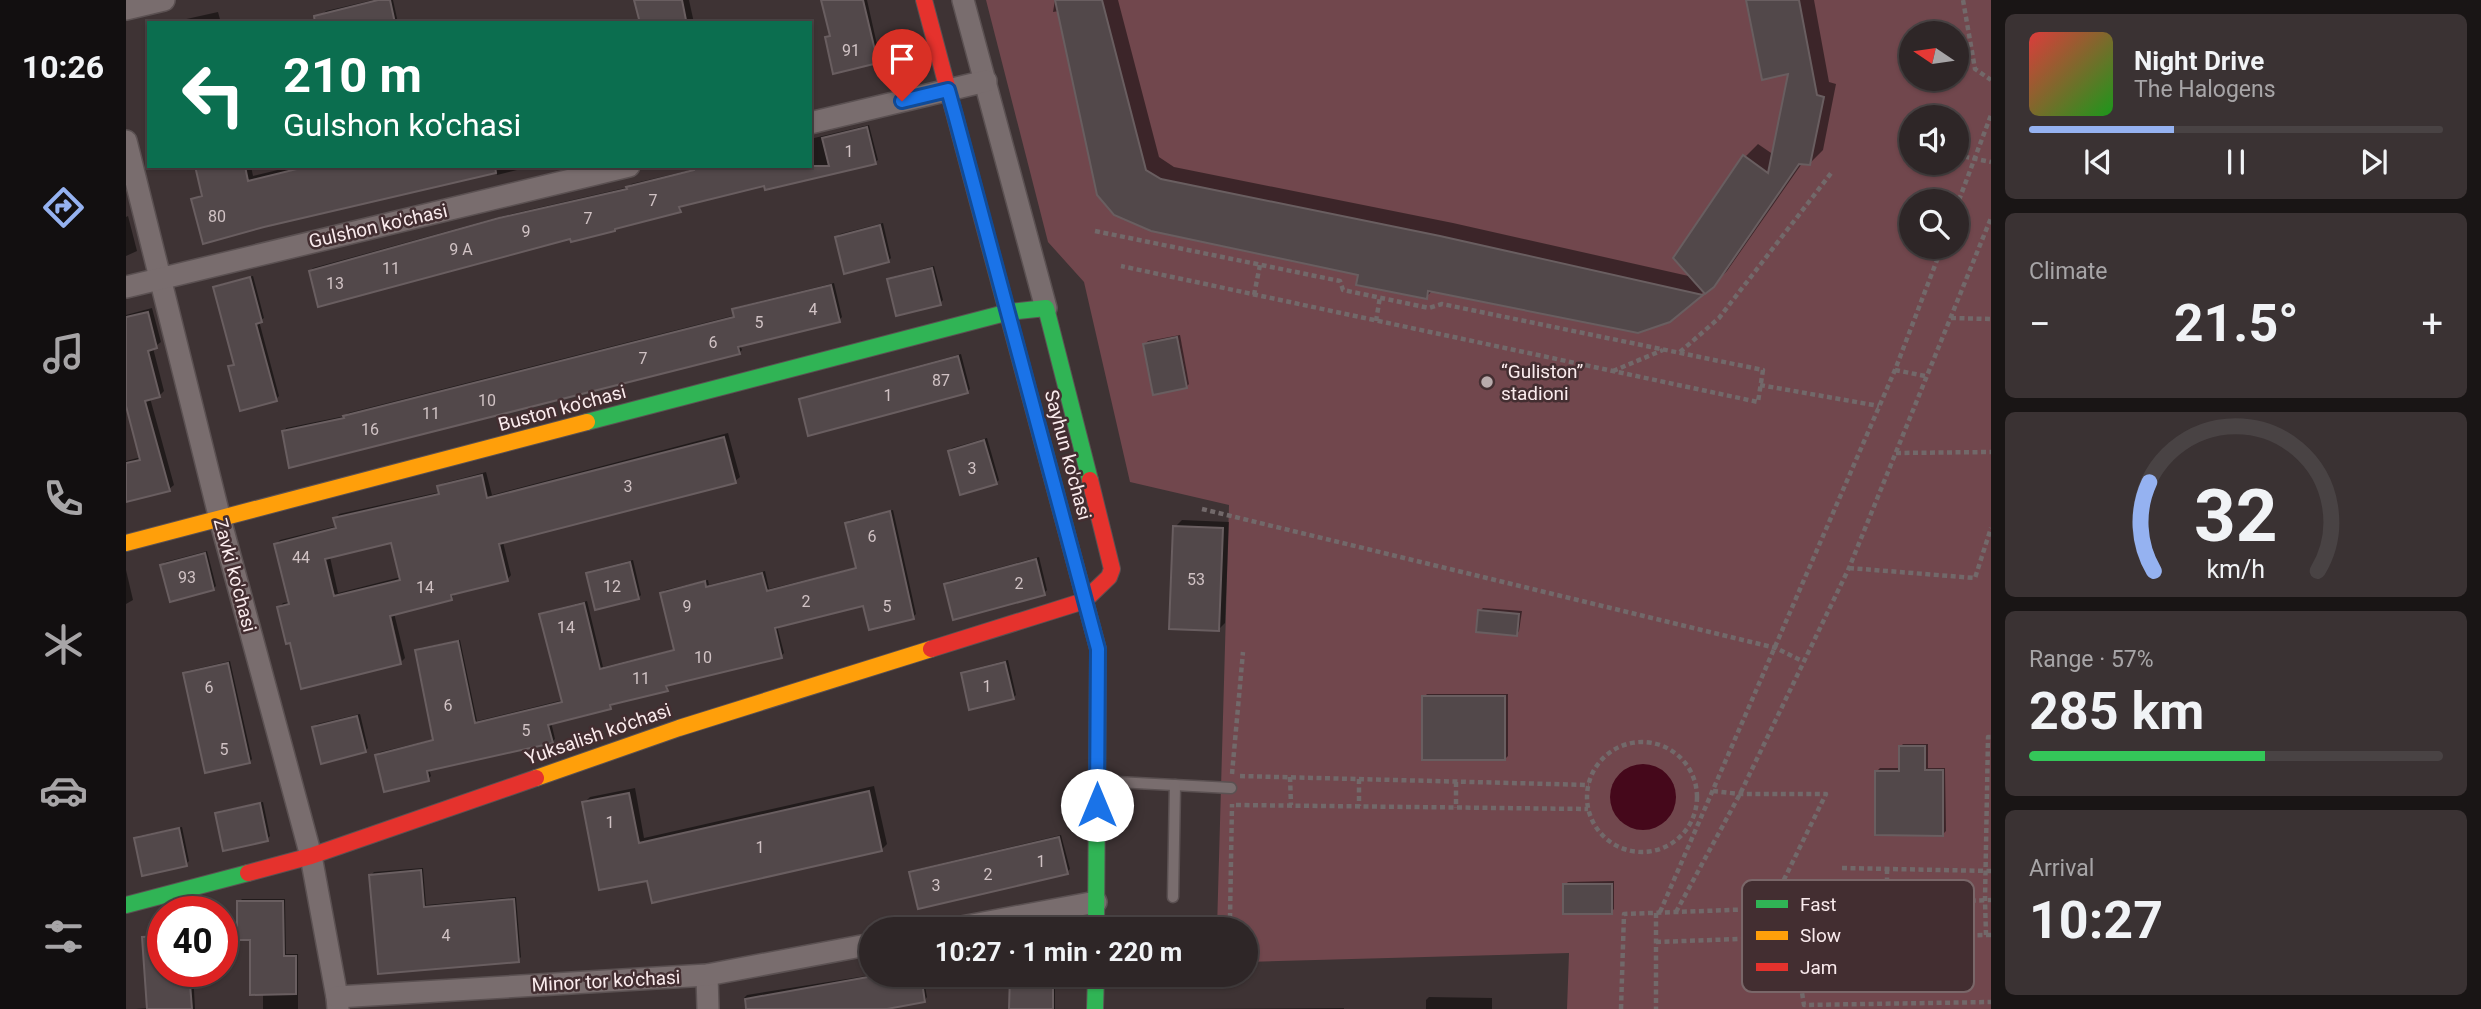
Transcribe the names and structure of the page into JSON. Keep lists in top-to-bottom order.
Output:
{
  "streets": {
    "street": [
      "Gulshon ko'chasi",
      "Buston ko'chasi",
      "Sayhun ko'chasi",
      "Zavki ko'chasi",
      "Yuksalish ko'chasi",
      "Minor tor ko'chasi"
    ]
  },
  "crossings": [
    ["Gulshon ko'chasi", "Zavki ko'chasi"],
    ["Buston ko'chasi", "Sayhun ko'chasi"],
    ["Buston ko'chasi", "Zavki ko'chasi"],
    ["Sayhun ko'chasi", "Yuksalish ko'chasi"],
    ["Zavki ko'chasi", "Yuksalish ko'chasi"],
    ["Zavki ko'chasi", "Minor tor ko'chasi"]
  ],
  "places": ["“Guliston” stadioni"],
  "house_numbers": [
    "91",
    "1",
    "7",
    "80",
    "7",
    "9",
    "9 А",
    "11",
    "13",
    "4",
    "5",
    "6",
    "7",
    "87",
    "1",
    "10",
    "11",
    "16",
    "3",
    "3",
    "6",
    "44",
    "93",
    "53",
    "2",
    "12",
    "14",
    "2",
    "9",
    "5",
    "14",
    "10",
    "11",
    "1",
    "6",
    "6",
    "5",
    "5",
    "1",
    "1",
    "1",
    "2",
    "3",
    "4"
  ],
  "legend": ["Fast", "Slow", "Jam"],
  "north": "left",
  "page": {
    "tabs": "10:26",
    "turn": ["210 m", "Gulshon ko'chasi"],
    "song": ["Night Drive", "The Halogens"],
    "tile": [
      "Climate",
      ["Range · 57%", "285 km"],
      ["Arrival", "10:27"]
    ],
    "heat": ["−", "21.5°", "+"],
    "limit": "40",
    "trip": "10:27 · 1 min · 220 m",
    "gauge": ["32", "km/h"]
  }
}
